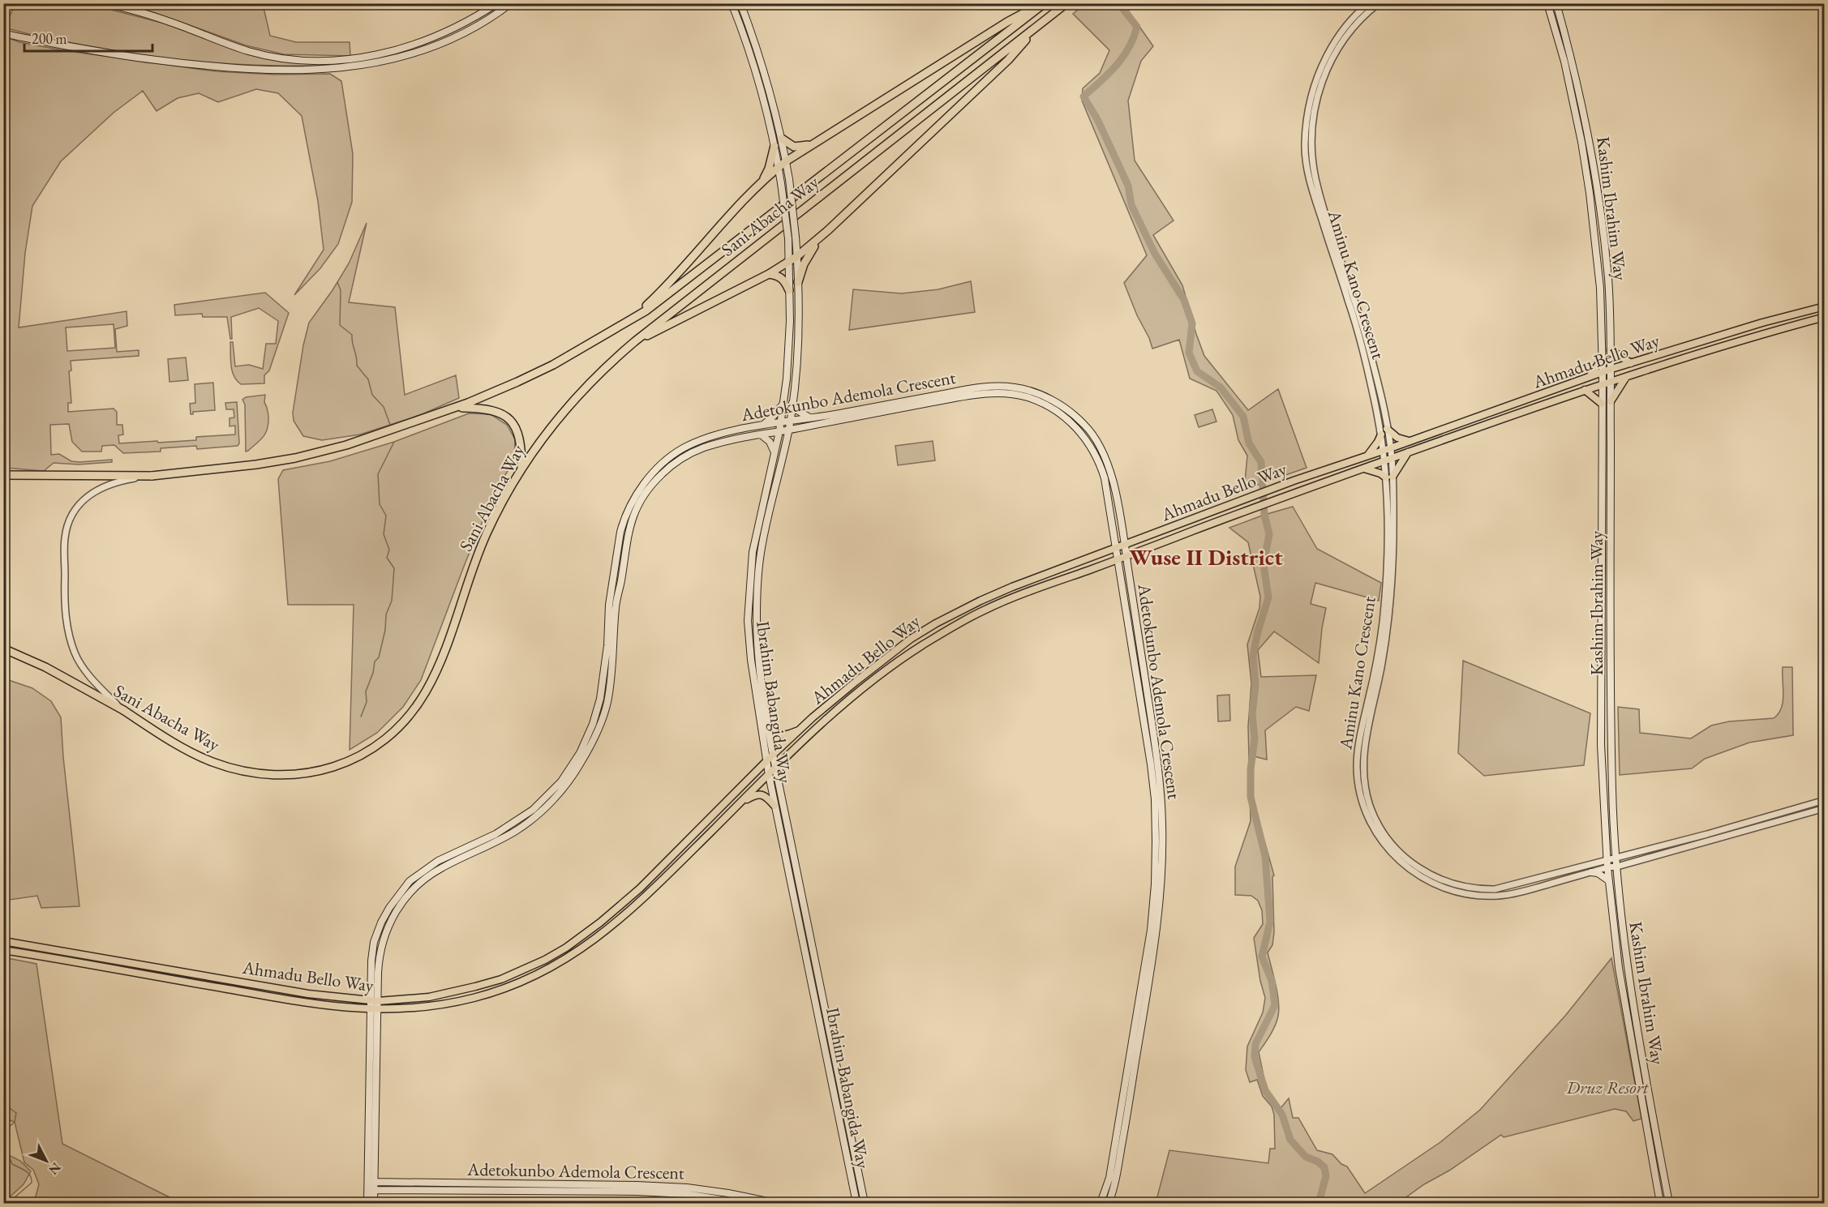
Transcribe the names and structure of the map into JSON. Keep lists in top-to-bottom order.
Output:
{
  "streets": {
    "highway": ["Sani Abacha Way"],
    "main road": [
      "Kashim Ibrahim Way",
      "Ahmadu Bello Way",
      "Adetokunbo Ademola Crescent",
      "Ibrahim Babangida Way"
    ],
    "street": ["Aminu Kano Crescent"]
  },
  "crossings": [
    ["Kashim Ibrahim Way", "Aminu Kano Crescent"],
    ["Kashim Ibrahim Way", "Ahmadu Bello Way"],
    ["Aminu Kano Crescent", "Ahmadu Bello Way"],
    ["Ahmadu Bello Way", "Adetokunbo Ademola Crescent"],
    ["Ahmadu Bello Way", "Ibrahim Babangida Way"],
    ["Adetokunbo Ademola Crescent", "Ibrahim Babangida Way"]
  ],
  "districts": ["Wuse II District"],
  "parks": ["Druz Resort"],
  "scale_bar": "200 m",
  "north": "bottom right"
}
